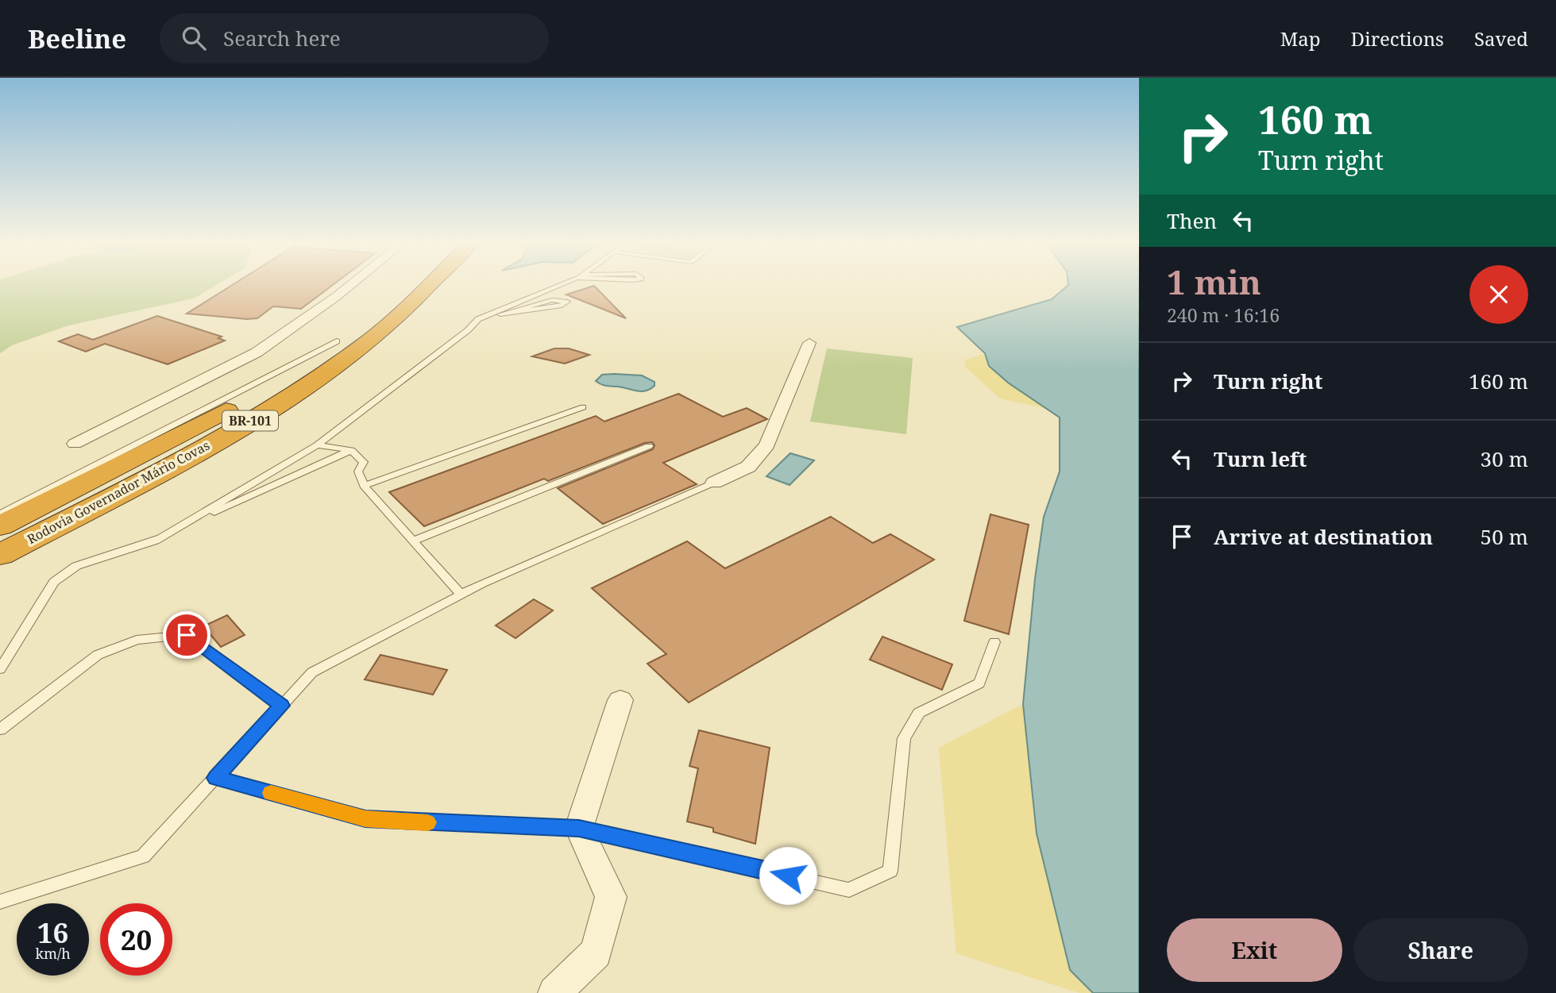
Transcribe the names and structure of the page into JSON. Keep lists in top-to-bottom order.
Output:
{
  "streets": {
    "highway": ["BR-101", "Rodovia Governador Mário Covas"]
  },
  "page": {
    "header": "Beeline",
    "search": "Search here",
    "nav": ["Map", "Directions", "Saved"],
    "turn": ["160 m", "Turn right"],
    "then": "Then",
    "heading": ["1 min", "240 m · 16:16"],
    "list": [
      {
        "name": "Turn right",
        "value": "160 m"
      },
      {
        "name": "Turn left",
        "value": "30 m"
      },
      {
        "name": "Arrive at destination",
        "value": "50 m"
      }
    ],
    "speed": "16 km/h",
    "limit": "20",
    "buttons": ["Exit", "Share"]
  }
}
